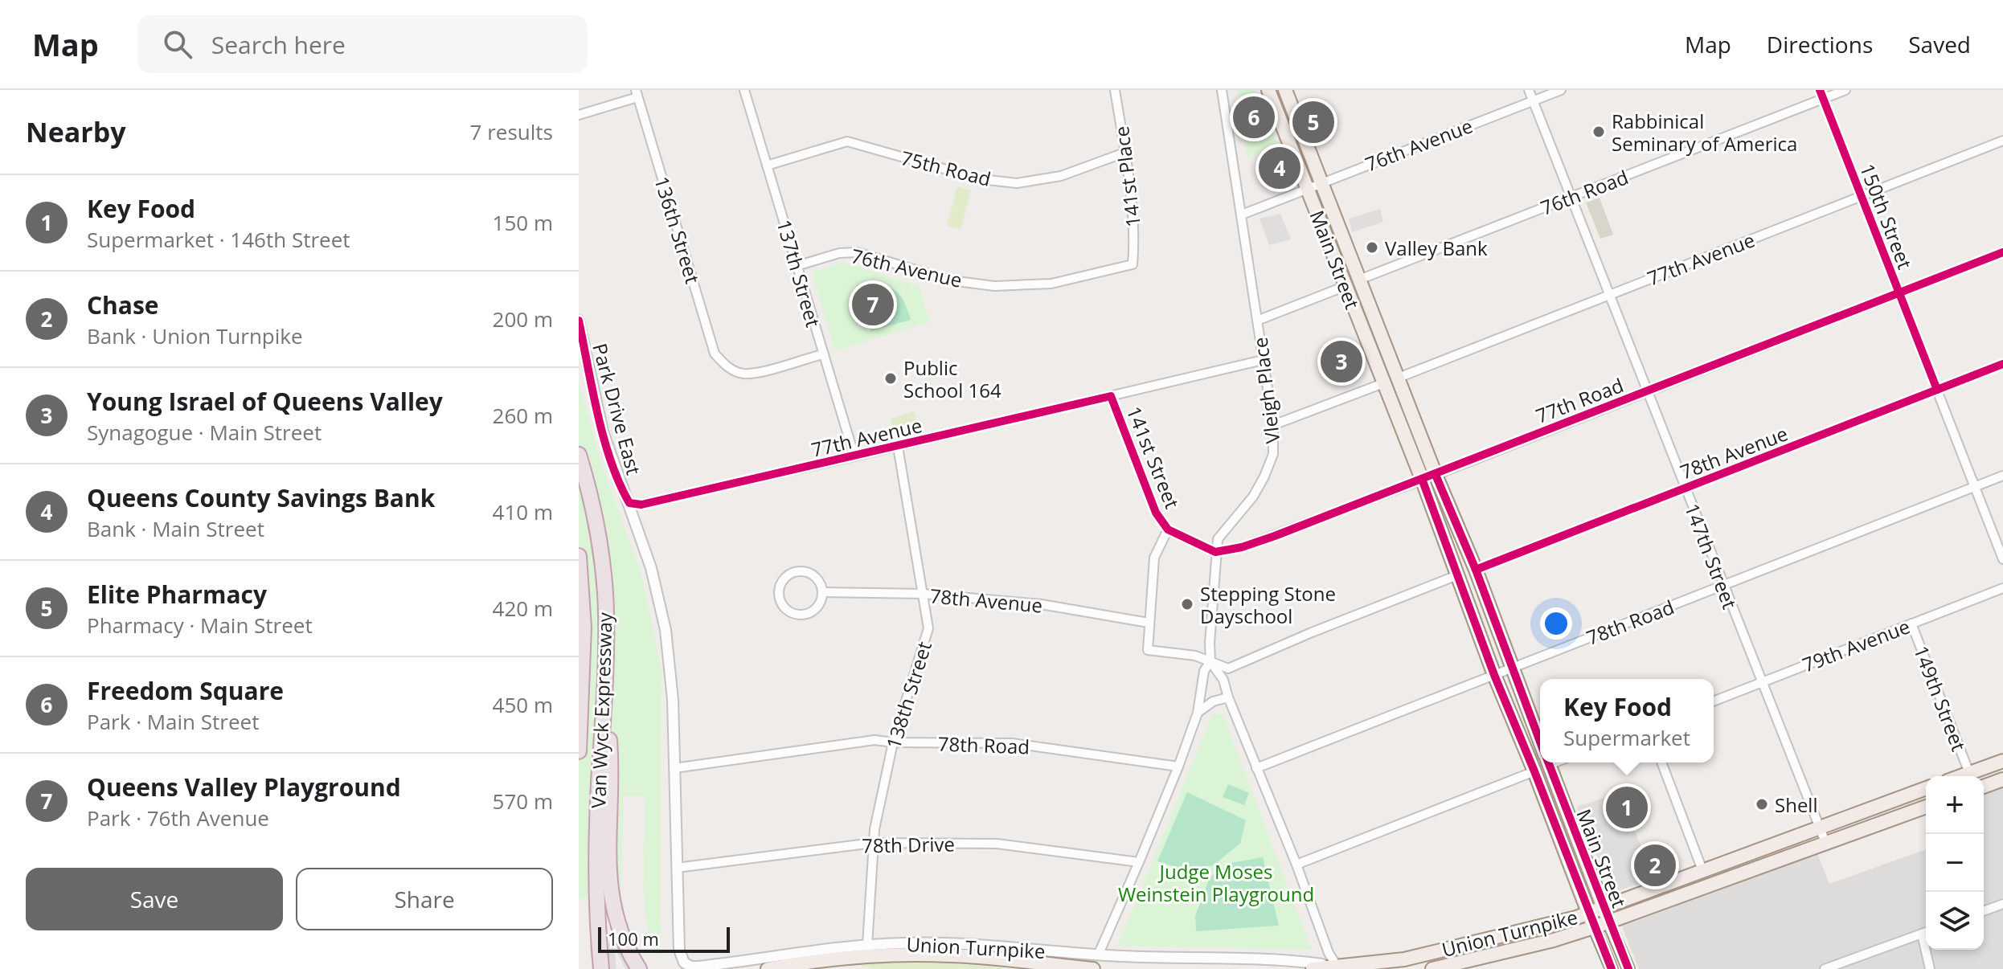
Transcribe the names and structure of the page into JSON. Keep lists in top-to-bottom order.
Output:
{
  "streets": {
    "highway": ["Van Wyck Expressway"],
    "main road": ["Main Street", "Union Turnpike"],
    "street": [
      "76th Avenue",
      "75th Road",
      "141st Place",
      "76th Road",
      "150th Street",
      "136th Street",
      "77th Avenue",
      "137th Street",
      "Vleigh Place",
      "77th Road",
      "Park Drive East",
      "78th Avenue",
      "141st Street",
      "147th Street",
      "78th Road",
      "79th Avenue",
      "138th Street",
      "149th Street",
      "78th Drive"
    ]
  },
  "crossings": [
    ["76th Avenue", "141st Place"],
    ["76th Avenue", "Main Street"],
    ["76th Avenue", "137th Street"],
    ["76th Avenue", "Vleigh Place"],
    ["76th Avenue", "147th Street"],
    ["75th Road", "141st Place"],
    ["75th Road", "137th Street"],
    ["76th Road", "150th Street"],
    ["76th Road", "Main Street"],
    ["76th Road", "147th Street"],
    ["150th Street", "77th Avenue"],
    ["150th Street", "77th Road"],
    ["150th Street", "78th Avenue"],
    ["150th Street", "78th Road"],
    ["136th Street", "137th Street"],
    ["77th Avenue", "Main Street"],
    ["77th Avenue", "137th Street"],
    ["77th Avenue", "Vleigh Place"],
    ["77th Avenue", "Park Drive East"],
    ["77th Avenue", "141st Street"],
    ["77th Avenue", "147th Street"],
    ["77th Avenue", "138th Street"],
    ["Main Street", "77th Road"],
    ["Main Street", "78th Avenue"],
    ["Main Street", "78th Road"],
    ["Main Street", "Union Turnpike"],
    ["Vleigh Place", "77th Road"],
    ["Vleigh Place", "141st Street"],
    ["Vleigh Place", "78th Road"],
    ["Vleigh Place", "78th Drive"],
    ["Vleigh Place", "Union Turnpike"],
    ["77th Road", "147th Street"],
    ["Park Drive East", "78th Road"],
    ["Park Drive East", "78th Drive"],
    ["Park Drive East", "Union Turnpike"],
    ["78th Avenue", "141st Street"],
    ["78th Avenue", "147th Street"],
    ["78th Avenue", "138th Street"],
    ["147th Street", "78th Road"],
    ["147th Street", "79th Avenue"],
    ["147th Street", "Union Turnpike"],
    ["78th Road", "138th Street"],
    ["79th Avenue", "149th Street"],
    ["138th Street", "78th Drive"],
    ["138th Street", "Union Turnpike"]
  ],
  "parks": ["Judge Moses Weinstein Playground"],
  "places": [
    "Rabbinical Seminary of America",
    "Valley Bank",
    "Public School 164",
    "Stepping Stone Dayschool",
    "Shell"
  ],
  "scale_bar": "100 m",
  "page": {
    "header": "Map",
    "search": "Search here",
    "nav": ["Map", "Directions", "Saved"],
    "heading": ["Nearby", "7 results"],
    "pins": [
      "6",
      "5",
      "4",
      "7",
      "3",
      "1",
      "2"
    ],
    "list": [
      {
        "mark": "1",
        "name": "Key Food",
        "note": "Supermarket · 146th Street",
        "value": "150 m"
      },
      {
        "mark": "2",
        "name": "Chase",
        "note": "Bank · Union Turnpike",
        "value": "200 m"
      },
      {
        "mark": "3",
        "name": "Young Israel of Queens Valley",
        "note": "Synagogue · Main Street",
        "value": "260 m"
      },
      {
        "mark": "4",
        "name": "Queens County Savings Bank",
        "note": "Bank · Main Street",
        "value": "410 m"
      },
      {
        "mark": "5",
        "name": "Elite Pharmacy",
        "note": "Pharmacy · Main Street",
        "value": "420 m"
      },
      {
        "mark": "6",
        "name": "Freedom Square",
        "note": "Park · Main Street",
        "value": "450 m"
      },
      {
        "mark": "7",
        "name": "Queens Valley Playground",
        "note": "Park · 76th Avenue",
        "value": "570 m"
      }
    ],
    "popup": ["Key Food", "Supermarket"],
    "map_buttons": ["+", "−"],
    "buttons": ["Save", "Share"],
    "scale": "100 m"
  }
}
